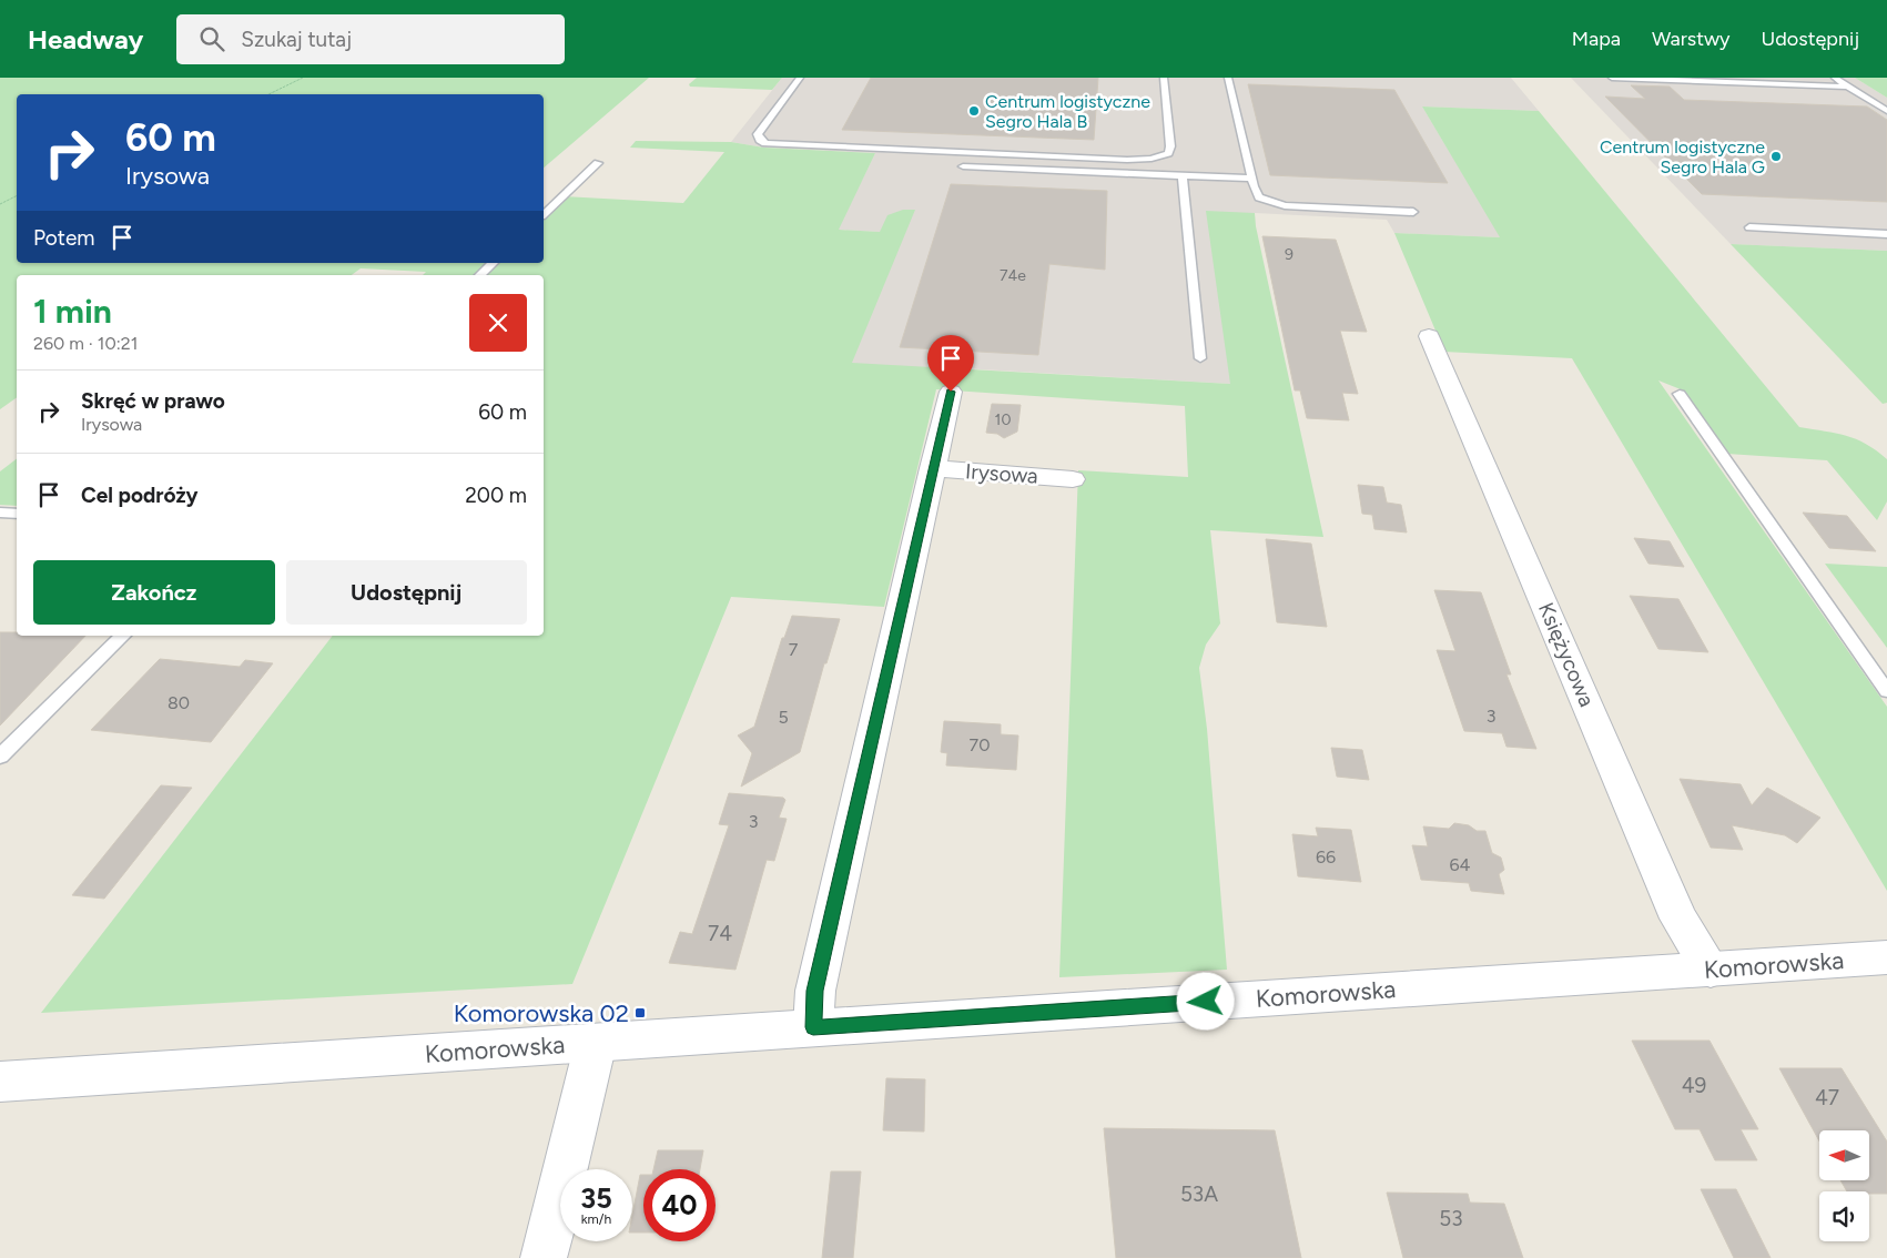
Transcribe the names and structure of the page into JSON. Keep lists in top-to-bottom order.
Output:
{
  "streets": {
    "street": ["Irysowa", "Księżycowa", "Komorowska"]
  },
  "crossings": [
    ["Irysowa", "Komorowska"],
    ["Księżycowa", "Komorowska"]
  ],
  "places": {
    "other": ["Centrum logistyczne Segro Hala B", "Centrum logistyczne Segro Hala G"],
    "transit": ["Komorowska 02"]
  },
  "house_numbers": [
    "9",
    "74e",
    "10",
    "7",
    "80",
    "3",
    "5",
    "70",
    "3",
    "66",
    "64",
    "74",
    "49",
    "47",
    "53A",
    "53"
  ],
  "north": "left",
  "page": {
    "header": "Headway",
    "search": "Szukaj tutaj",
    "nav": ["Mapa", "Warstwy", "Udostępnij"],
    "turn": ["60 m", "Irysowa"],
    "then": "Potem",
    "heading": ["1 min", "260 m · 10:21"],
    "list": [
      {
        "name": "Skręć w prawo",
        "note": "Irysowa",
        "value": "60 m"
      },
      {
        "name": "Cel podróży",
        "value": "200 m"
      }
    ],
    "buttons": ["Zakończ", "Udostępnij"],
    "speed": "35 km/h",
    "limit": "40"
  }
}
